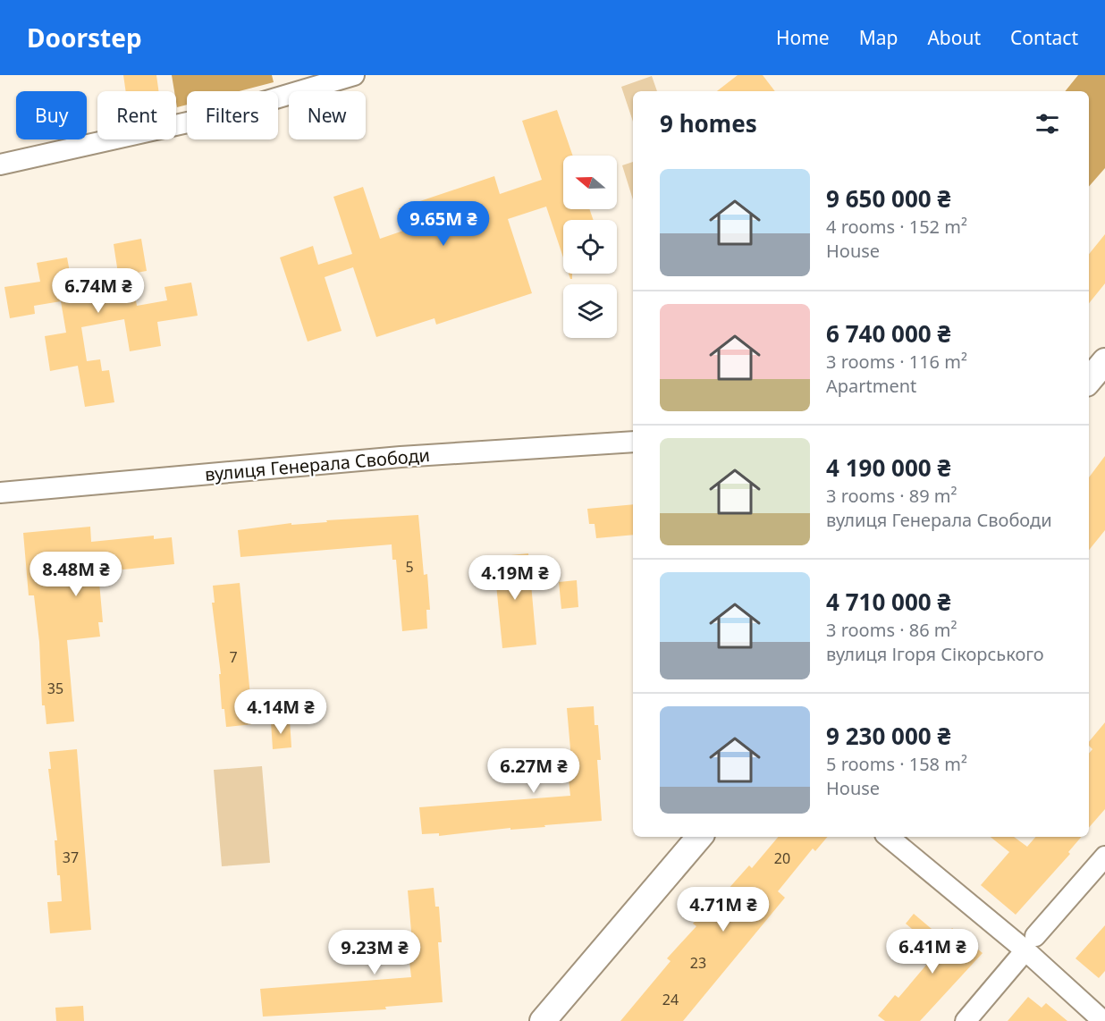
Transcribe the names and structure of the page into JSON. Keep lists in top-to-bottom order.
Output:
{
  "streets": {
    "street": ["вулиця Генерала Свободи"]
  },
  "house_numbers": [
    "5",
    "7",
    "35",
    "37",
    "20",
    "23",
    "24"
  ],
  "north": "left",
  "page": {
    "header": "Doorstep",
    "nav": [
      "Home",
      "Map",
      "About",
      "Contact"
    ],
    "chip": [
      "Buy",
      "Rent",
      "Filters",
      "New"
    ],
    "heading": "9 homes",
    "list": [
      {
        "name": "9 650 000 ₴",
        "note": "4 rooms · 152 m² · House"
      },
      {
        "name": "6 740 000 ₴",
        "note": "3 rooms · 116 m² · Apartment"
      },
      {
        "name": "4 190 000 ₴",
        "note": "3 rooms · 89 m² · вулиця Генерала Свободи"
      },
      {
        "name": "4 710 000 ₴",
        "note": "3 rooms · 86 m² · вулиця Ігоря Сікорського"
      },
      {
        "name": "9 230 000 ₴",
        "note": "5 rooms · 158 m² · House"
      }
    ],
    "price": [
      "9.65M ₴",
      "6.74M ₴",
      "8.48M ₴",
      "4.19M ₴",
      "4.14M ₴",
      "6.27M ₴",
      "4.71M ₴",
      "6.41M ₴",
      "9.23M ₴"
    ]
  }
}
